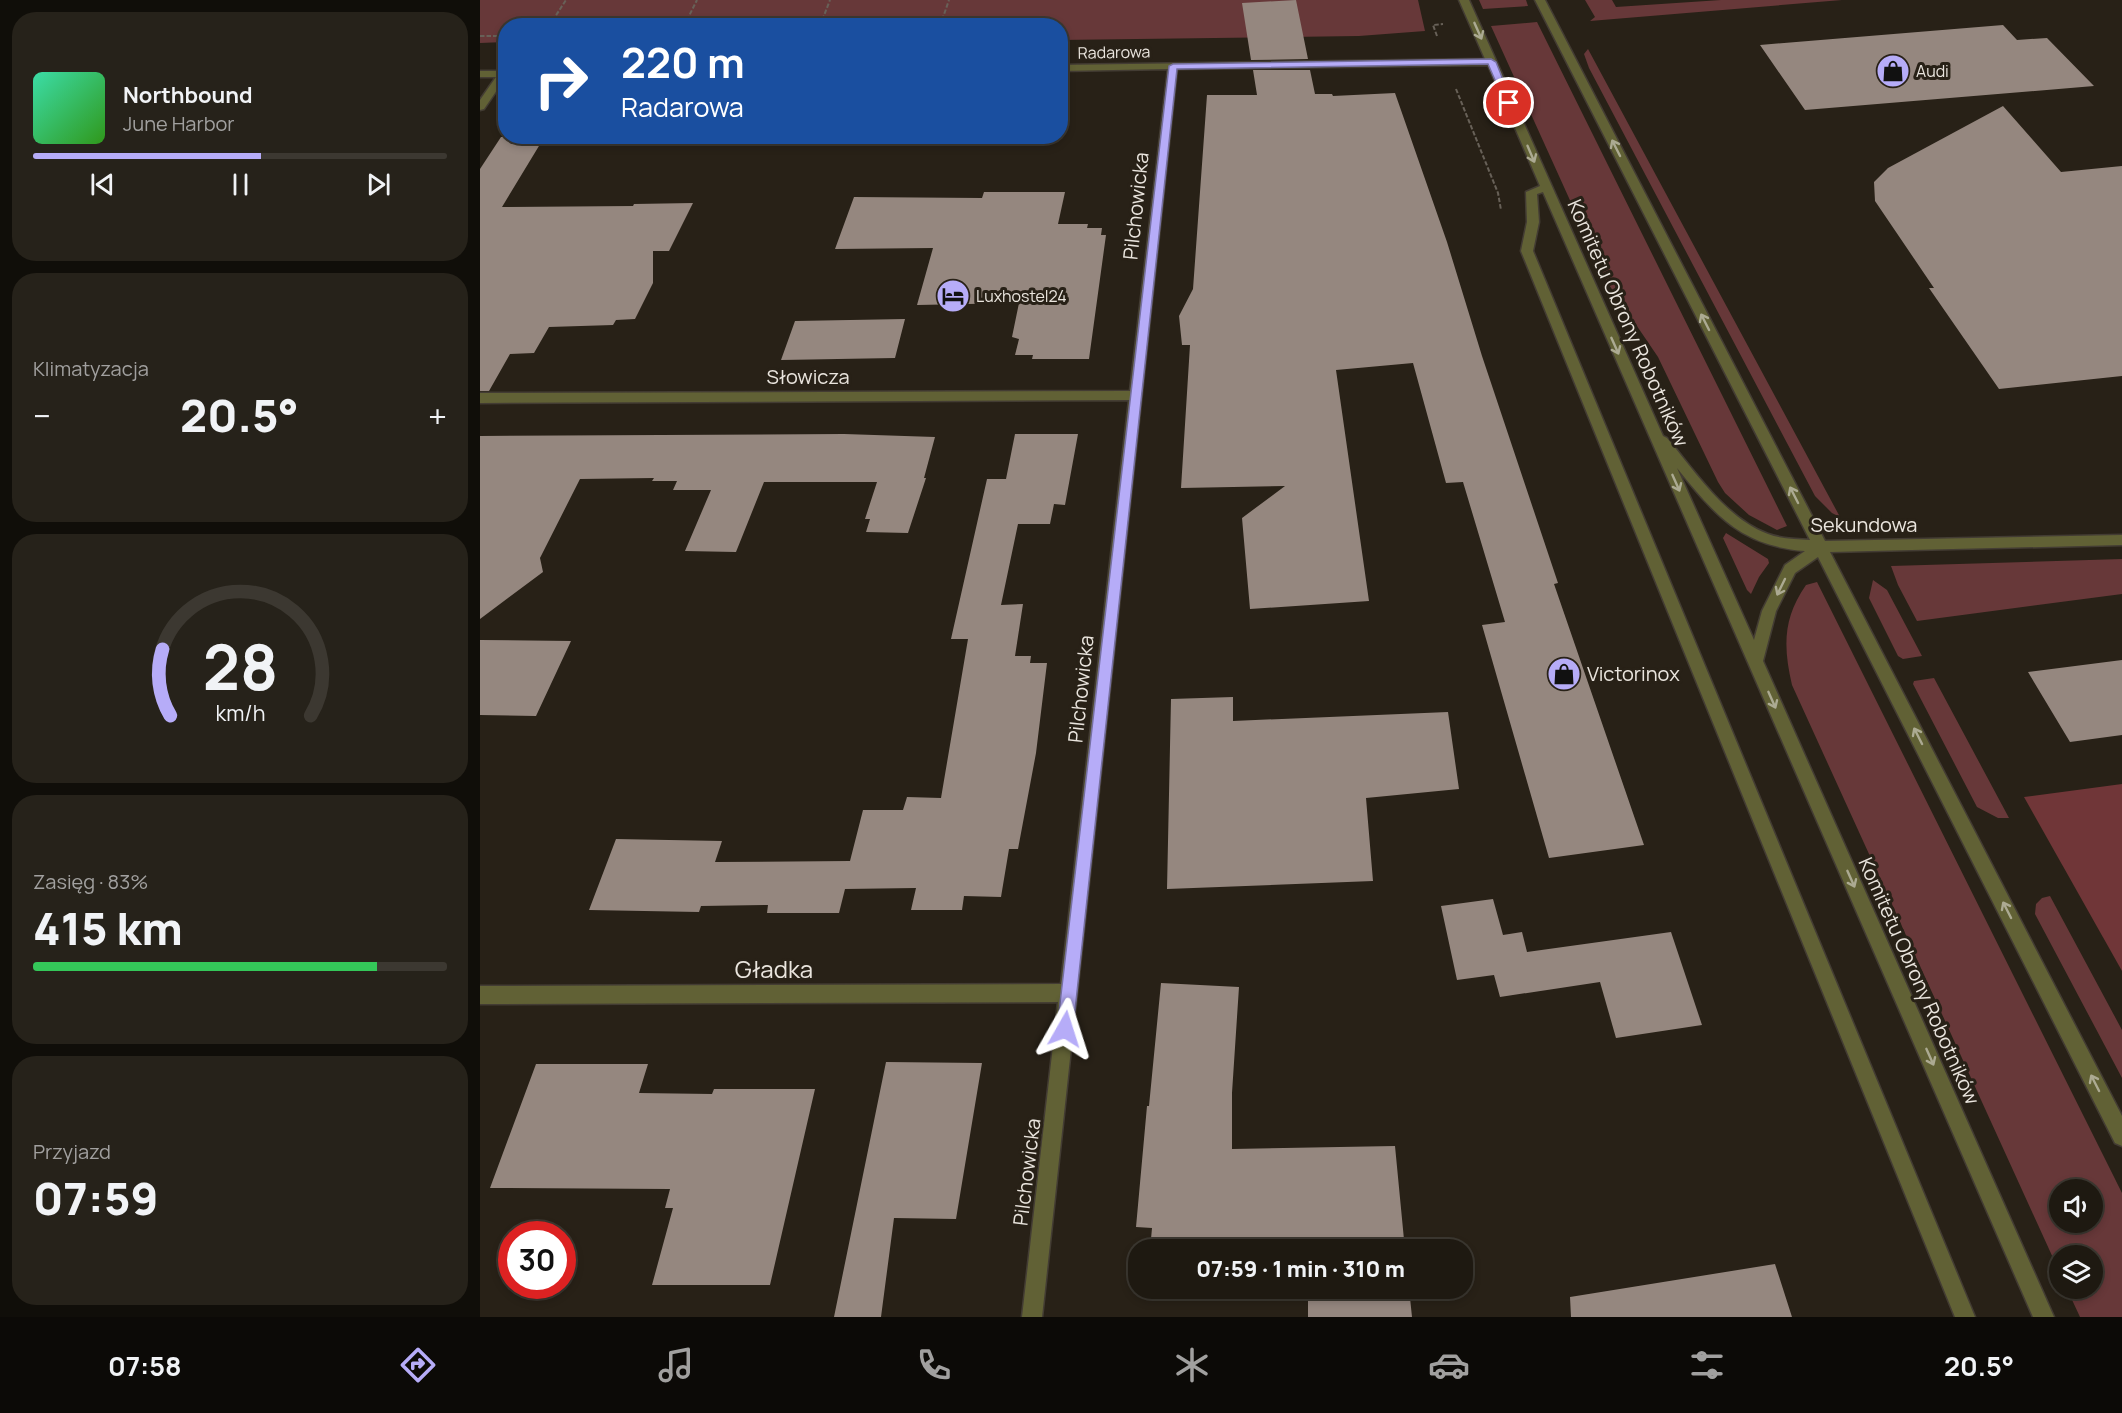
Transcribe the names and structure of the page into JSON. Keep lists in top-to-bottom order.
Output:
{
  "streets": {
    "street": [
      "Radarowa",
      "Pilchowicka",
      "Komitetu Obrony Robotników",
      "Słowicza",
      "Sekundowa",
      "Gładka"
    ]
  },
  "crossings": [
    ["Radarowa", "Pilchowicka"],
    ["Radarowa", "Komitetu Obrony Robotników"],
    ["Pilchowicka", "Słowicza"],
    ["Pilchowicka", "Gładka"],
    ["Komitetu Obrony Robotników", "Sekundowa"]
  ],
  "places": {
    "shop": ["Audi", "Victorinox"],
    "hotel": ["Luxhostel24"]
  },
  "page": {
    "turn": ["220 m", "Radarowa"],
    "song": ["Northbound", "June Harbor"],
    "tile": [
      "Klimatyzacja",
      ["Zasięg · 83%", "415 km"],
      ["Przyjazd", "07:59"]
    ],
    "heat": ["−", "20.5°", "+"],
    "limit": "30",
    "trip": "07:59 · 1 min · 310 m",
    "tabs": ["07:58", "20.5°"],
    "gauge": ["28", "km/h"]
  }
}
